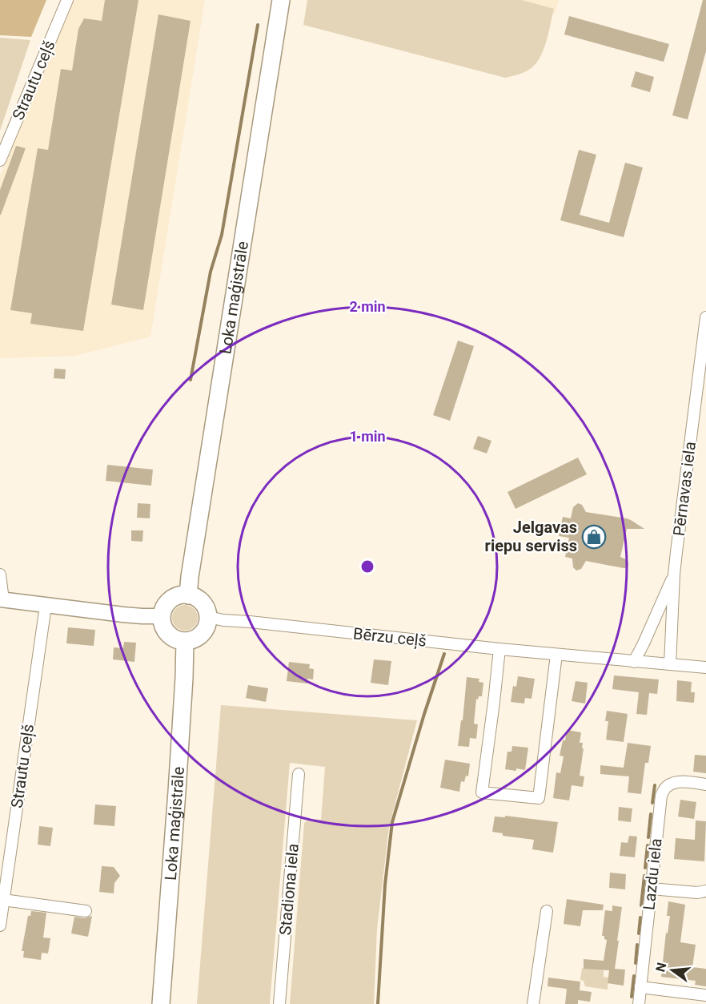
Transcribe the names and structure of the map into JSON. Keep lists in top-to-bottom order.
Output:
{
  "streets": {
    "main road": ["Loka maģistrāle"],
    "street": [
      "Strautu ceļš",
      "Pērnavas iela",
      "Bērzu ceļš",
      "Lazdu iela",
      "Stadiona iela"
    ]
  },
  "crossings": [
    ["Loka maģistrāle", "Bērzu ceļš"]
  ],
  "places": {
    "shop": ["Jelgavas riepu serviss"]
  },
  "north": "left",
  "rings": ["2 min", "1 min"]
}
